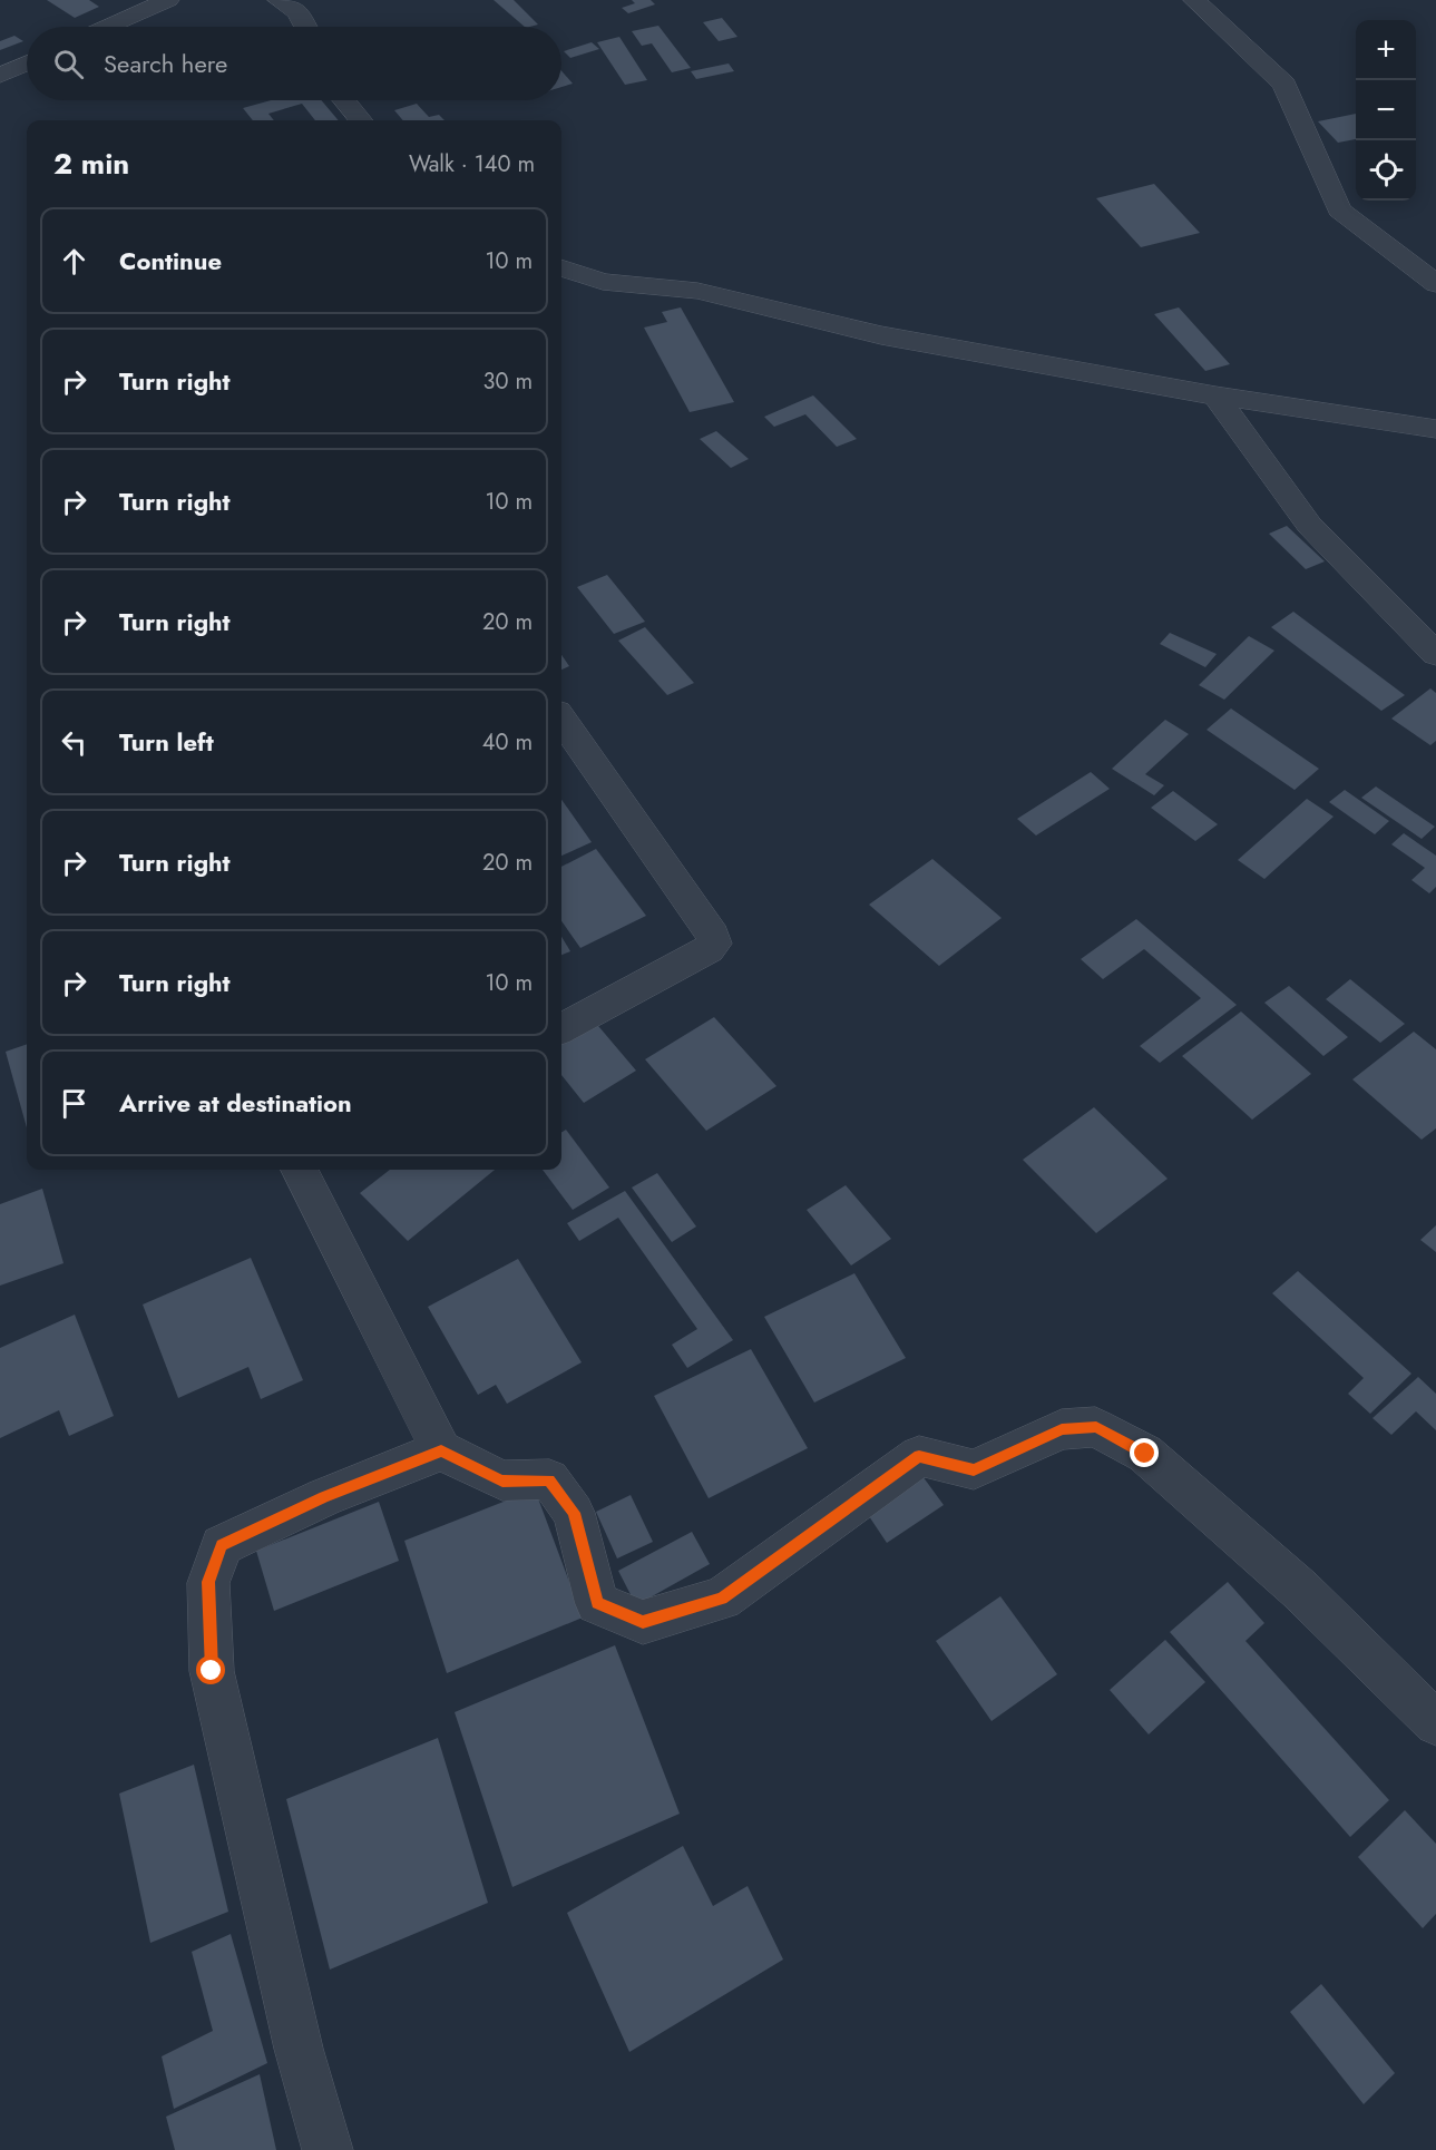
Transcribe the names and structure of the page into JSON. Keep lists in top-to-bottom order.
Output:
{
  "page": {
    "map_buttons": ["+", "−"],
    "search": "Search here",
    "heading": ["2 min", "Walk · 140 m"],
    "list": [
      ["Continue", "10 m"],
      ["Turn right", "30 m"],
      ["Turn right", "10 m"],
      ["Turn right", "20 m"],
      ["Turn left", "40 m"],
      ["Turn right", "20 m"],
      ["Turn right", "10 m"],
      "Arrive at destination"
    ]
  }
}
